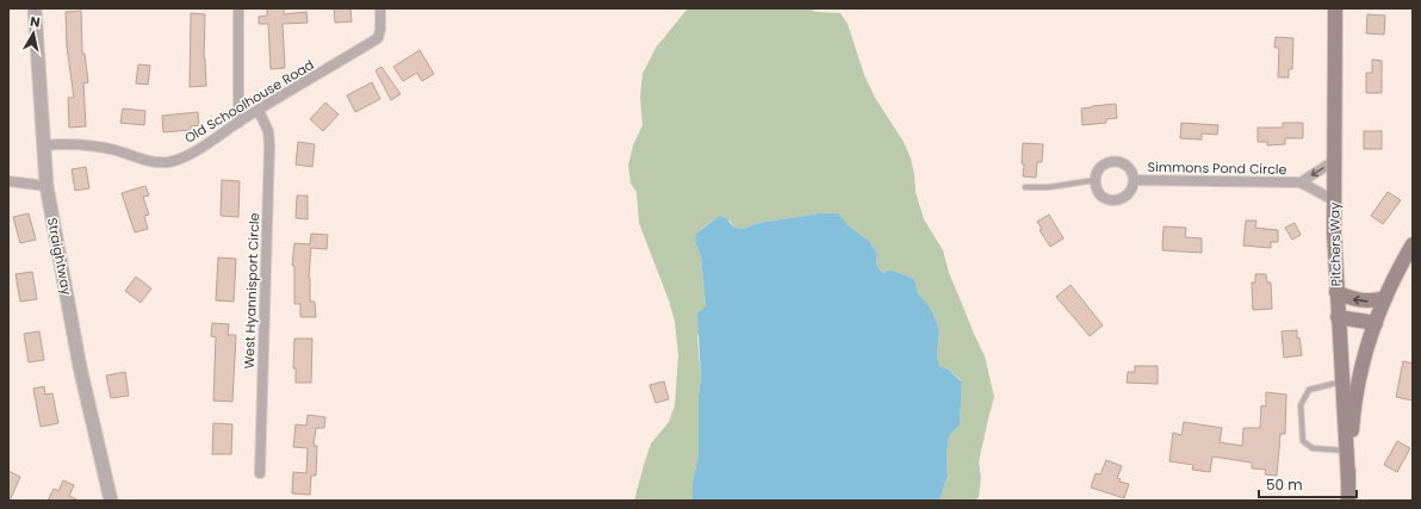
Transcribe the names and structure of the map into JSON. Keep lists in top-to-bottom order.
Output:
{
  "streets": {
    "main road": ["Pitchers Way"],
    "street": [
      "Old Schoolhouse Road",
      "Simmons Pond Circle",
      "Straightway",
      "West Hyannisport Circle"
    ]
  },
  "crossings": [
    ["Old Schoolhouse Road", "Straightway"],
    ["Old Schoolhouse Road", "West Hyannisport Circle"],
    ["Simmons Pond Circle", "Pitchers Way"]
  ],
  "scale_bar": "50 m",
  "north": "top"
}
